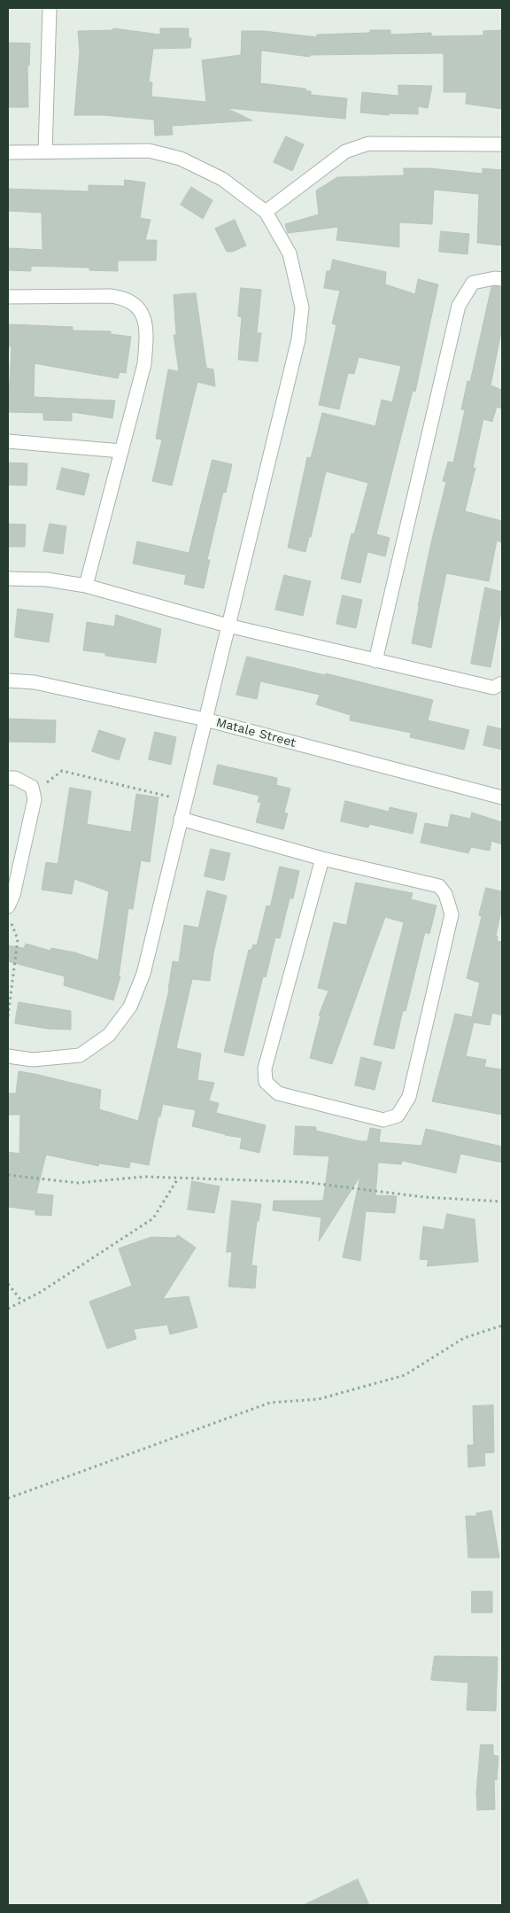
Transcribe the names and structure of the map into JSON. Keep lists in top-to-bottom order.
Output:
{
  "streets": {
    "street": ["Matale Street"]
  }
}
